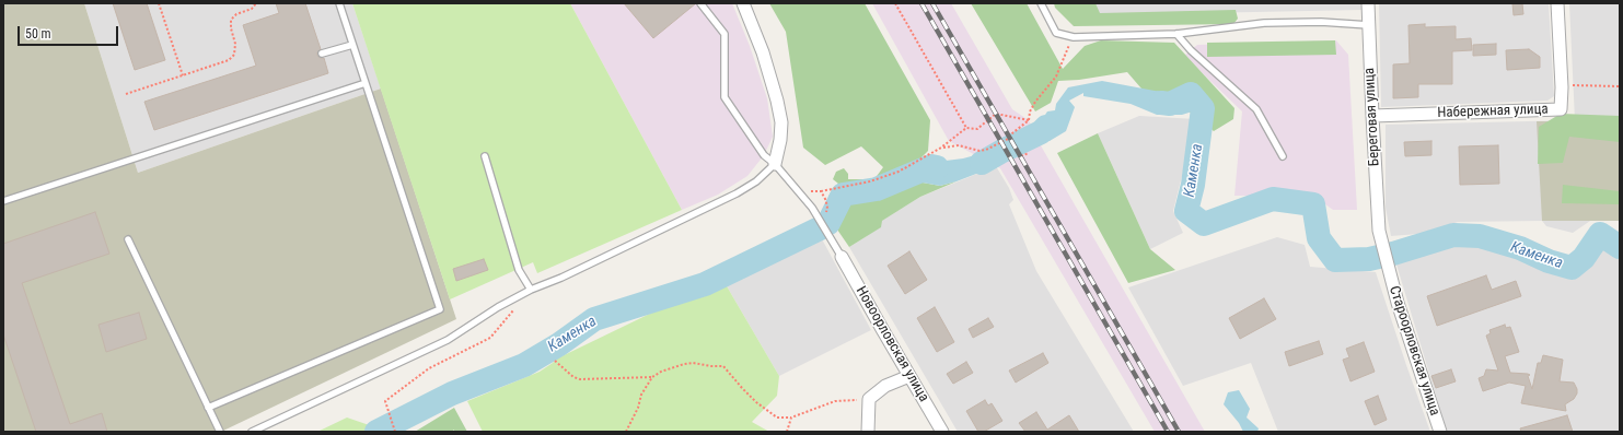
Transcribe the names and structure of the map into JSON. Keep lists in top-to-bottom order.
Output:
{
  "streets": {
    "street": [
      "Набережная улица",
      "Береговая улица",
      "Новоорловская улица",
      "Староорловская улица"
    ]
  },
  "crossings": [
    ["Набережная улица", "Береговая улица"],
    ["Береговая улица", "Староорловская улица"]
  ],
  "water": ["Каменка"],
  "scale_bar": "50 m"
}
